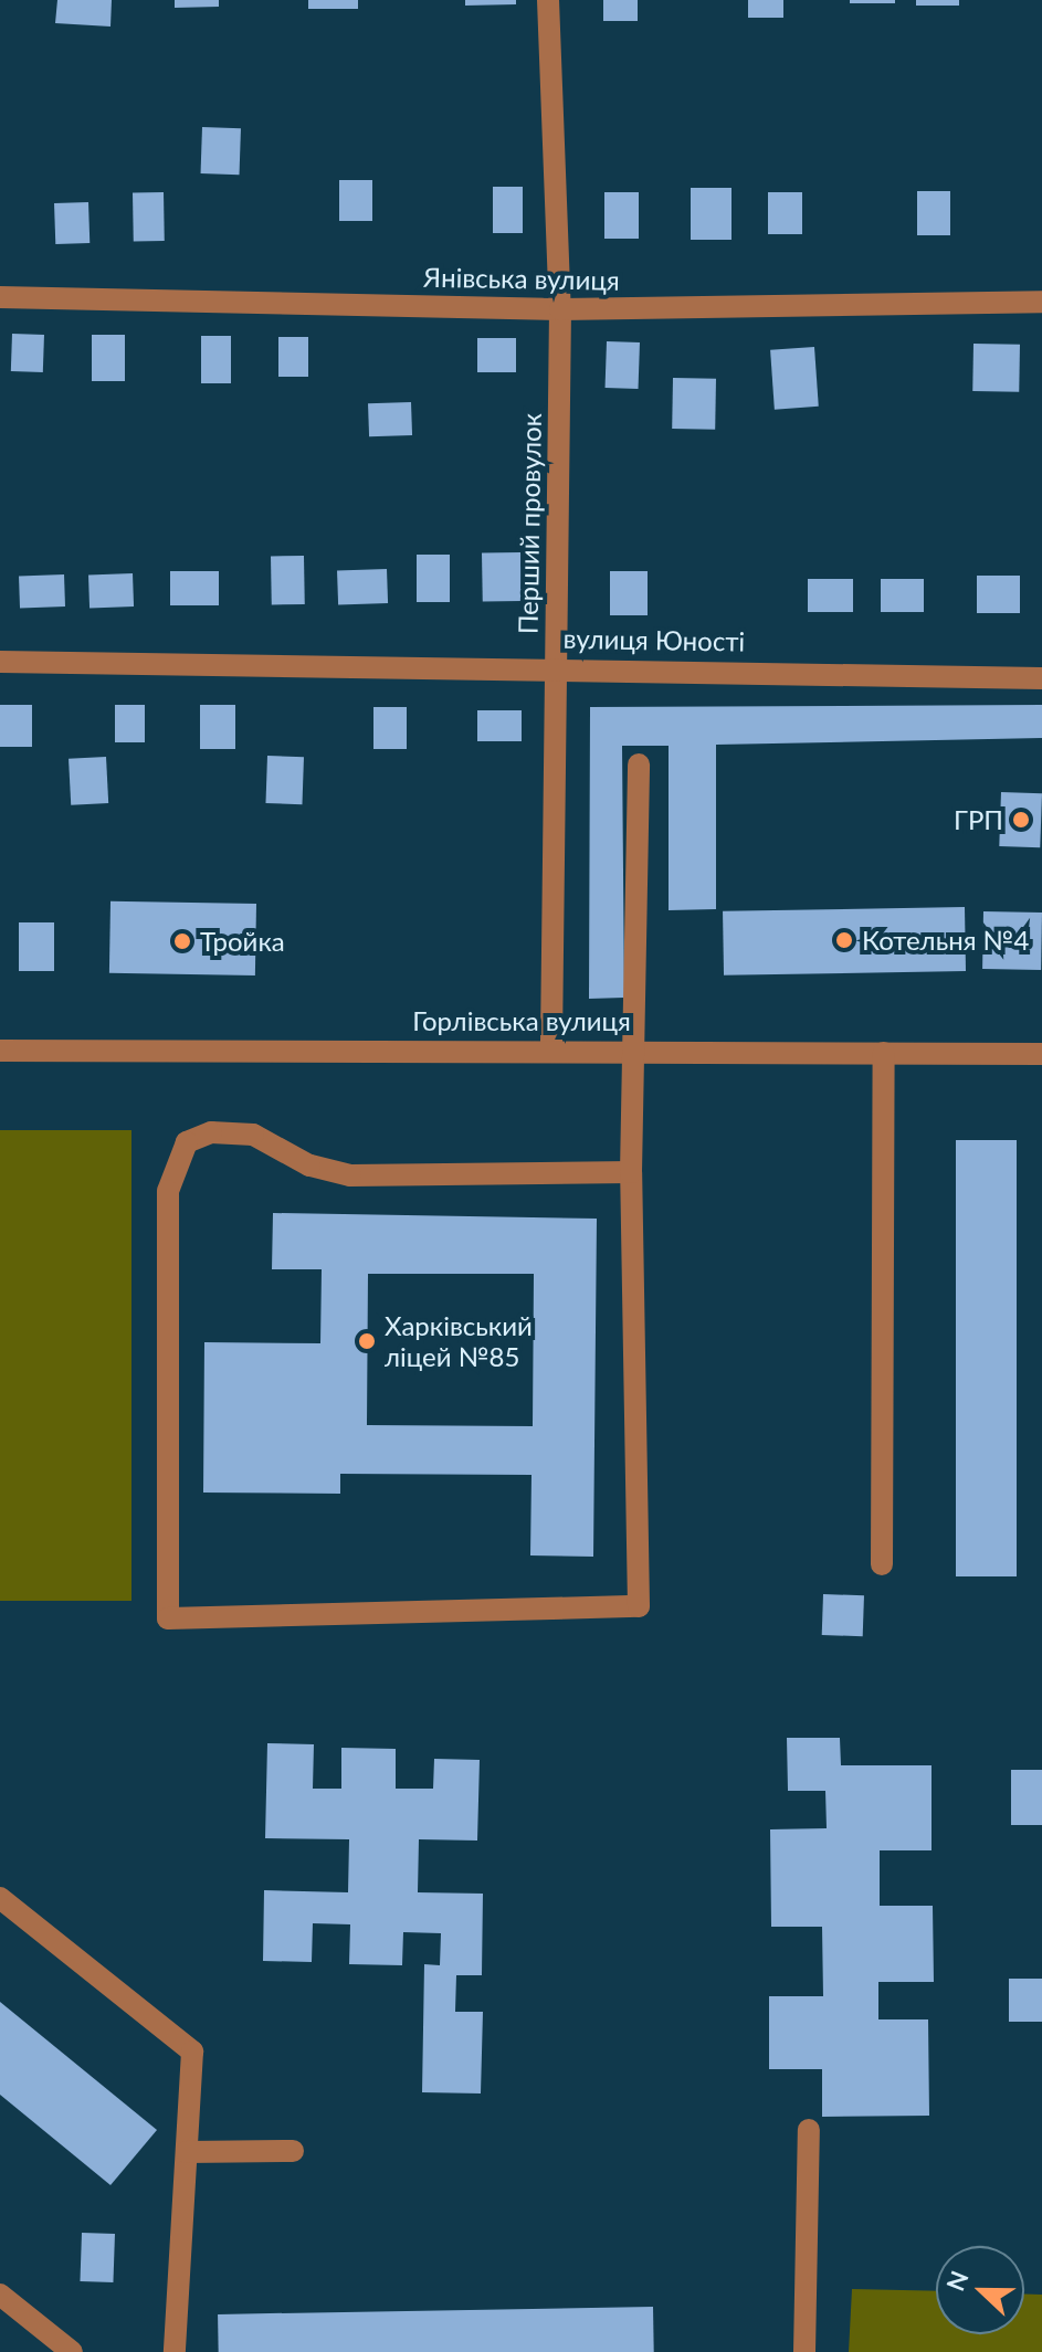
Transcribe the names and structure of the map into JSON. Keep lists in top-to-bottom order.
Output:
{
  "streets": {
    "street": [
      "Янівська вулиця",
      "Перший провулок",
      "вулиця Юності",
      "Горлівська вулиця"
    ]
  },
  "crossings": [
    ["Янівська вулиця", "Перший провулок"],
    ["Перший провулок", "вулиця Юності"],
    ["Перший провулок", "Горлівська вулиця"]
  ],
  "places": [
    "ГРП",
    "Котельня №4",
    "Тройка",
    "Харківський ліцей №85"
  ],
  "north": "left"
}
